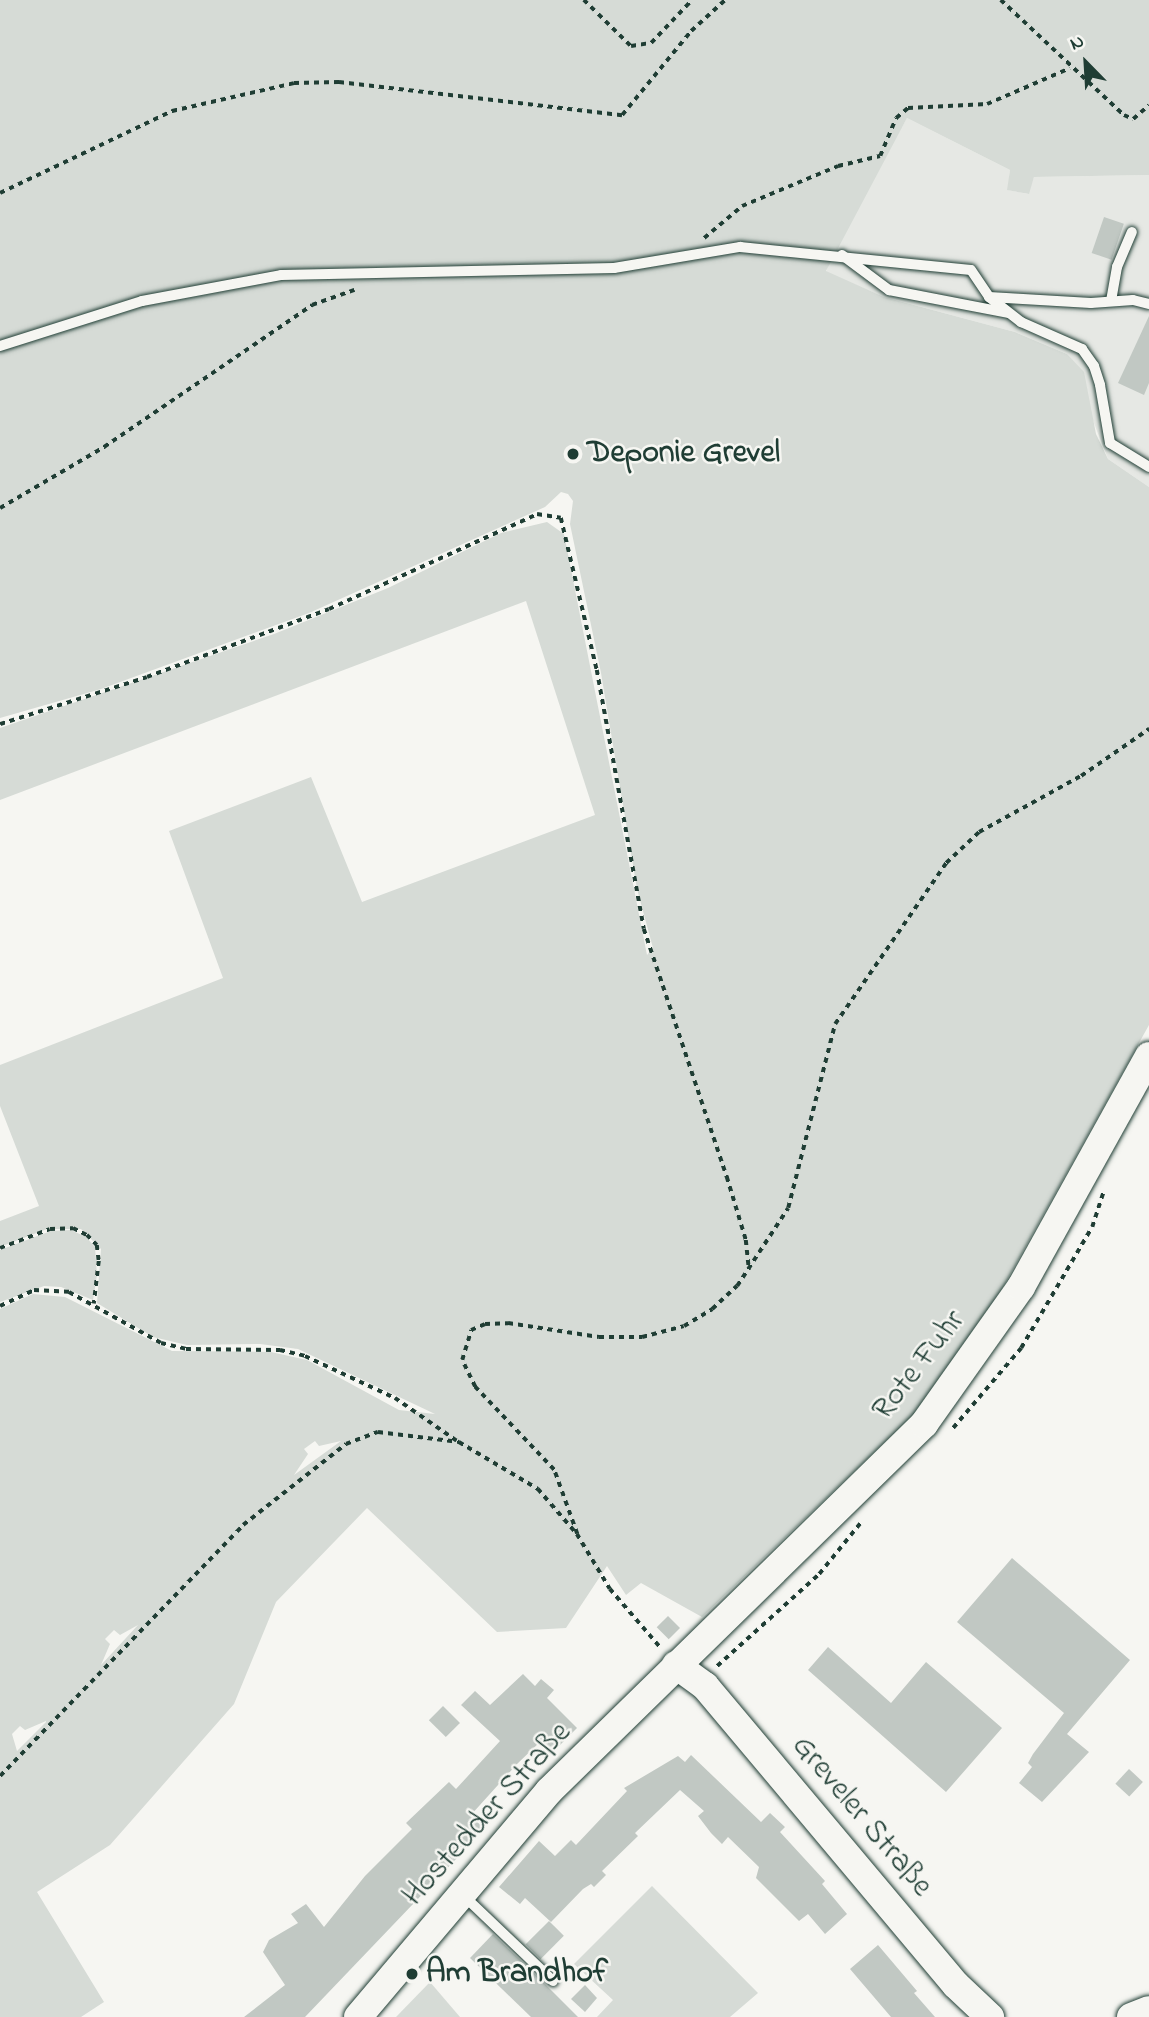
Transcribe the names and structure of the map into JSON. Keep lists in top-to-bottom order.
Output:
{
  "streets": {
    "main road": ["Rote Fuhr", "Hostedder Straße", "Greveler Straße"]
  },
  "crossings": [
    ["Rote Fuhr", "Hostedder Straße"],
    ["Rote Fuhr", "Greveler Straße"],
    ["Hostedder Straße", "Greveler Straße"]
  ],
  "places": ["Deponie Grevel", "Am Brandhof"],
  "north": "top left"
}
